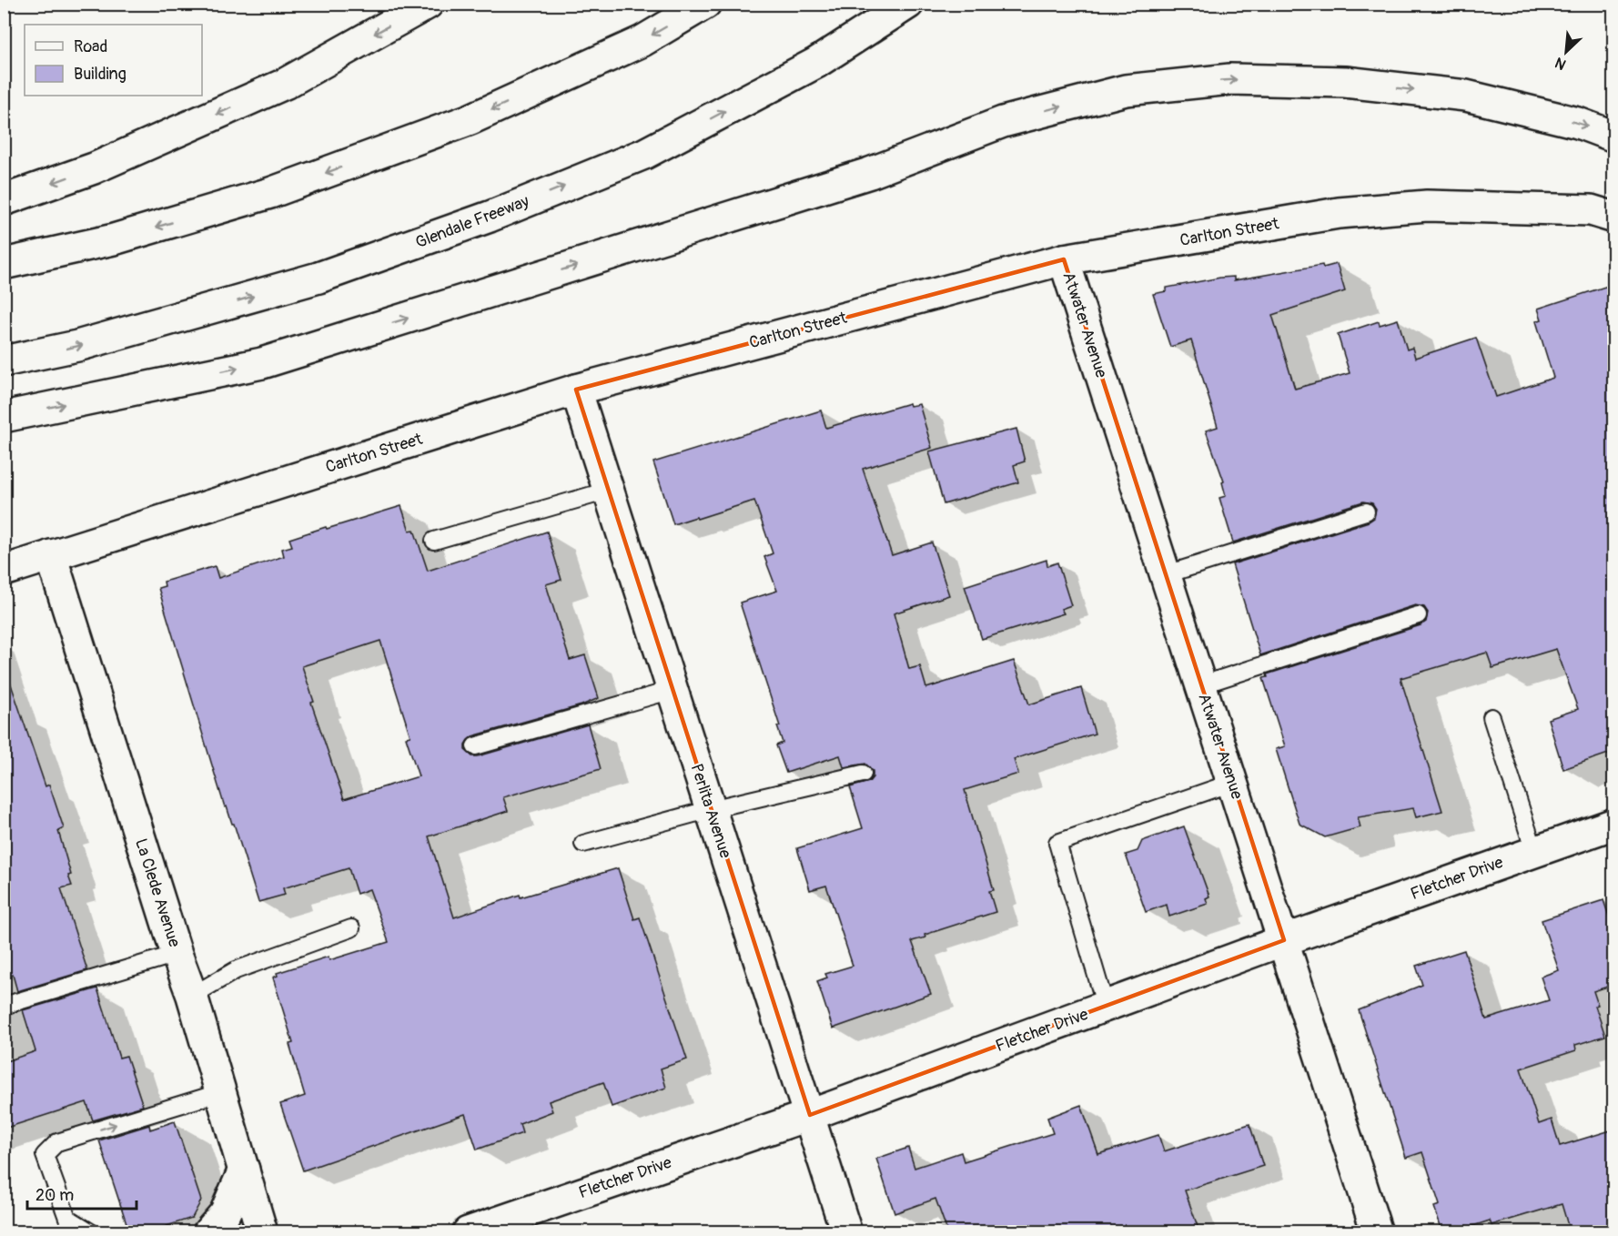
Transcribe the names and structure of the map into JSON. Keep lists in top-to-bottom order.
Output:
{
  "streets": {
    "main road": [
      "Glendale Freeway",
      "Carlton Street",
      "Atwater Avenue",
      "Perlita Avenue",
      "Fletcher Drive",
      "La Clede Avenue"
    ]
  },
  "crossings": [
    ["Carlton Street", "Atwater Avenue"],
    ["Carlton Street", "Perlita Avenue"],
    ["Carlton Street", "La Clede Avenue"],
    ["Atwater Avenue", "Fletcher Drive"],
    ["Perlita Avenue", "Fletcher Drive"]
  ],
  "legend": ["Road", "Building"],
  "scale_bar": "20 m",
  "north": "bottom left"
}
